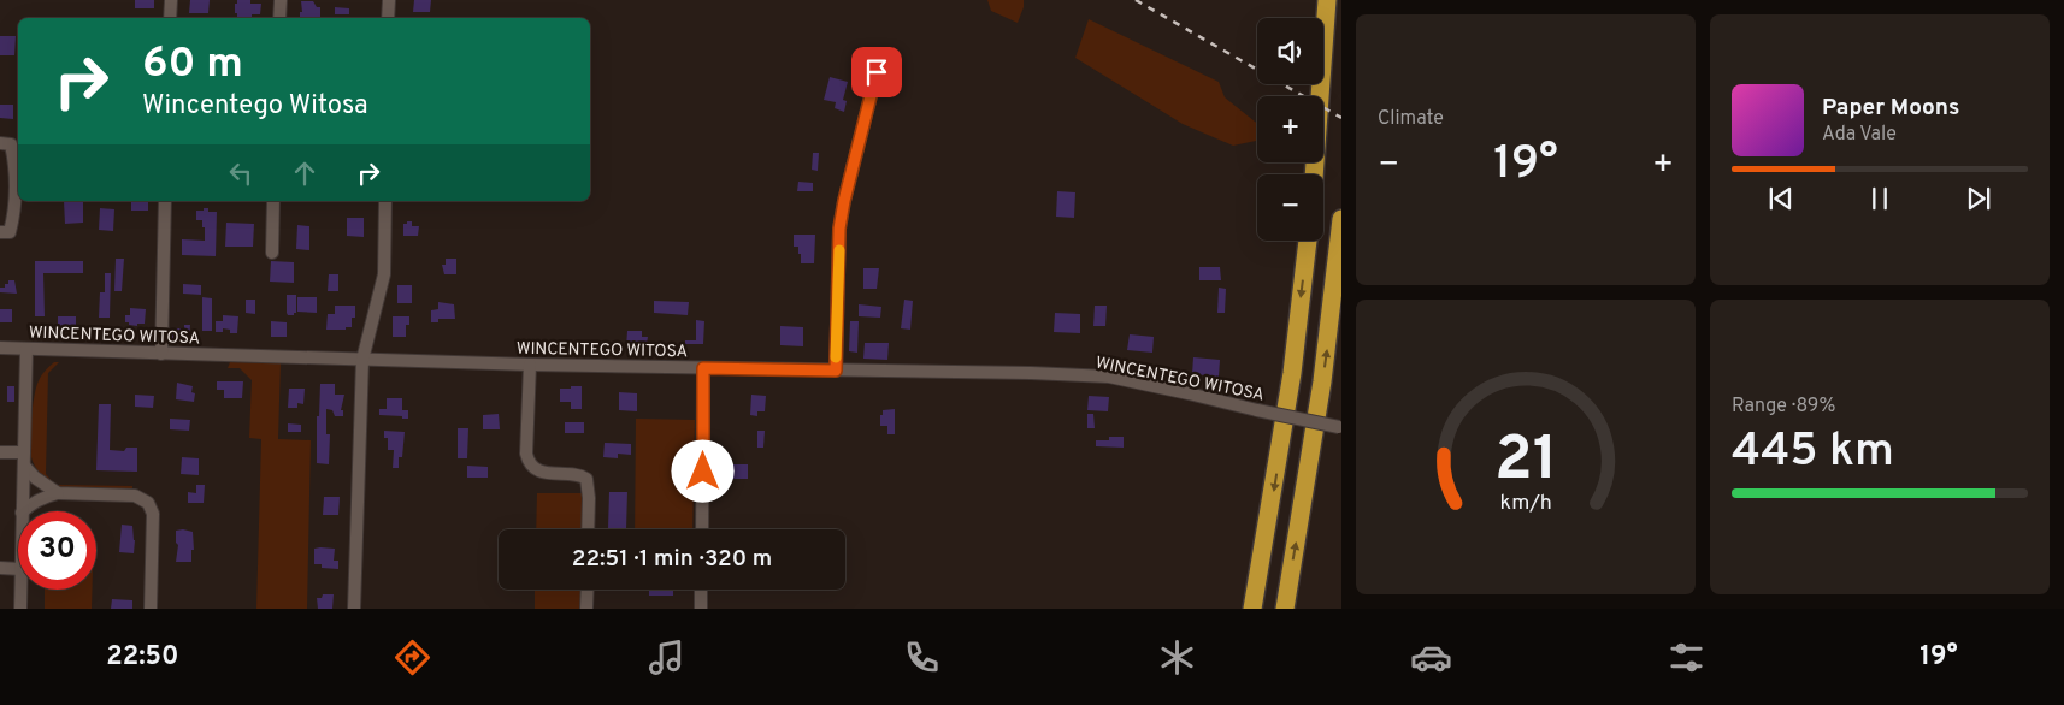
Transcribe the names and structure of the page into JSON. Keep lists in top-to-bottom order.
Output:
{
  "streets": {
    "street": ["WINCENTEGO WITOSA"]
  },
  "page": {
    "tile": [
      "Climate",
      ["Range · 89%", "445 km"]
    ],
    "map_buttons": ["+", "−"],
    "turn": ["60 m", "Wincentego Witosa"],
    "song": ["Paper Moons", "Ada Vale"],
    "heat": ["−", "19°", "+"],
    "limit": "30",
    "trip": "22:51 · 1 min · 320 m",
    "tabs": ["22:50", "19°"],
    "gauge": ["21", "km/h"]
  }
}
